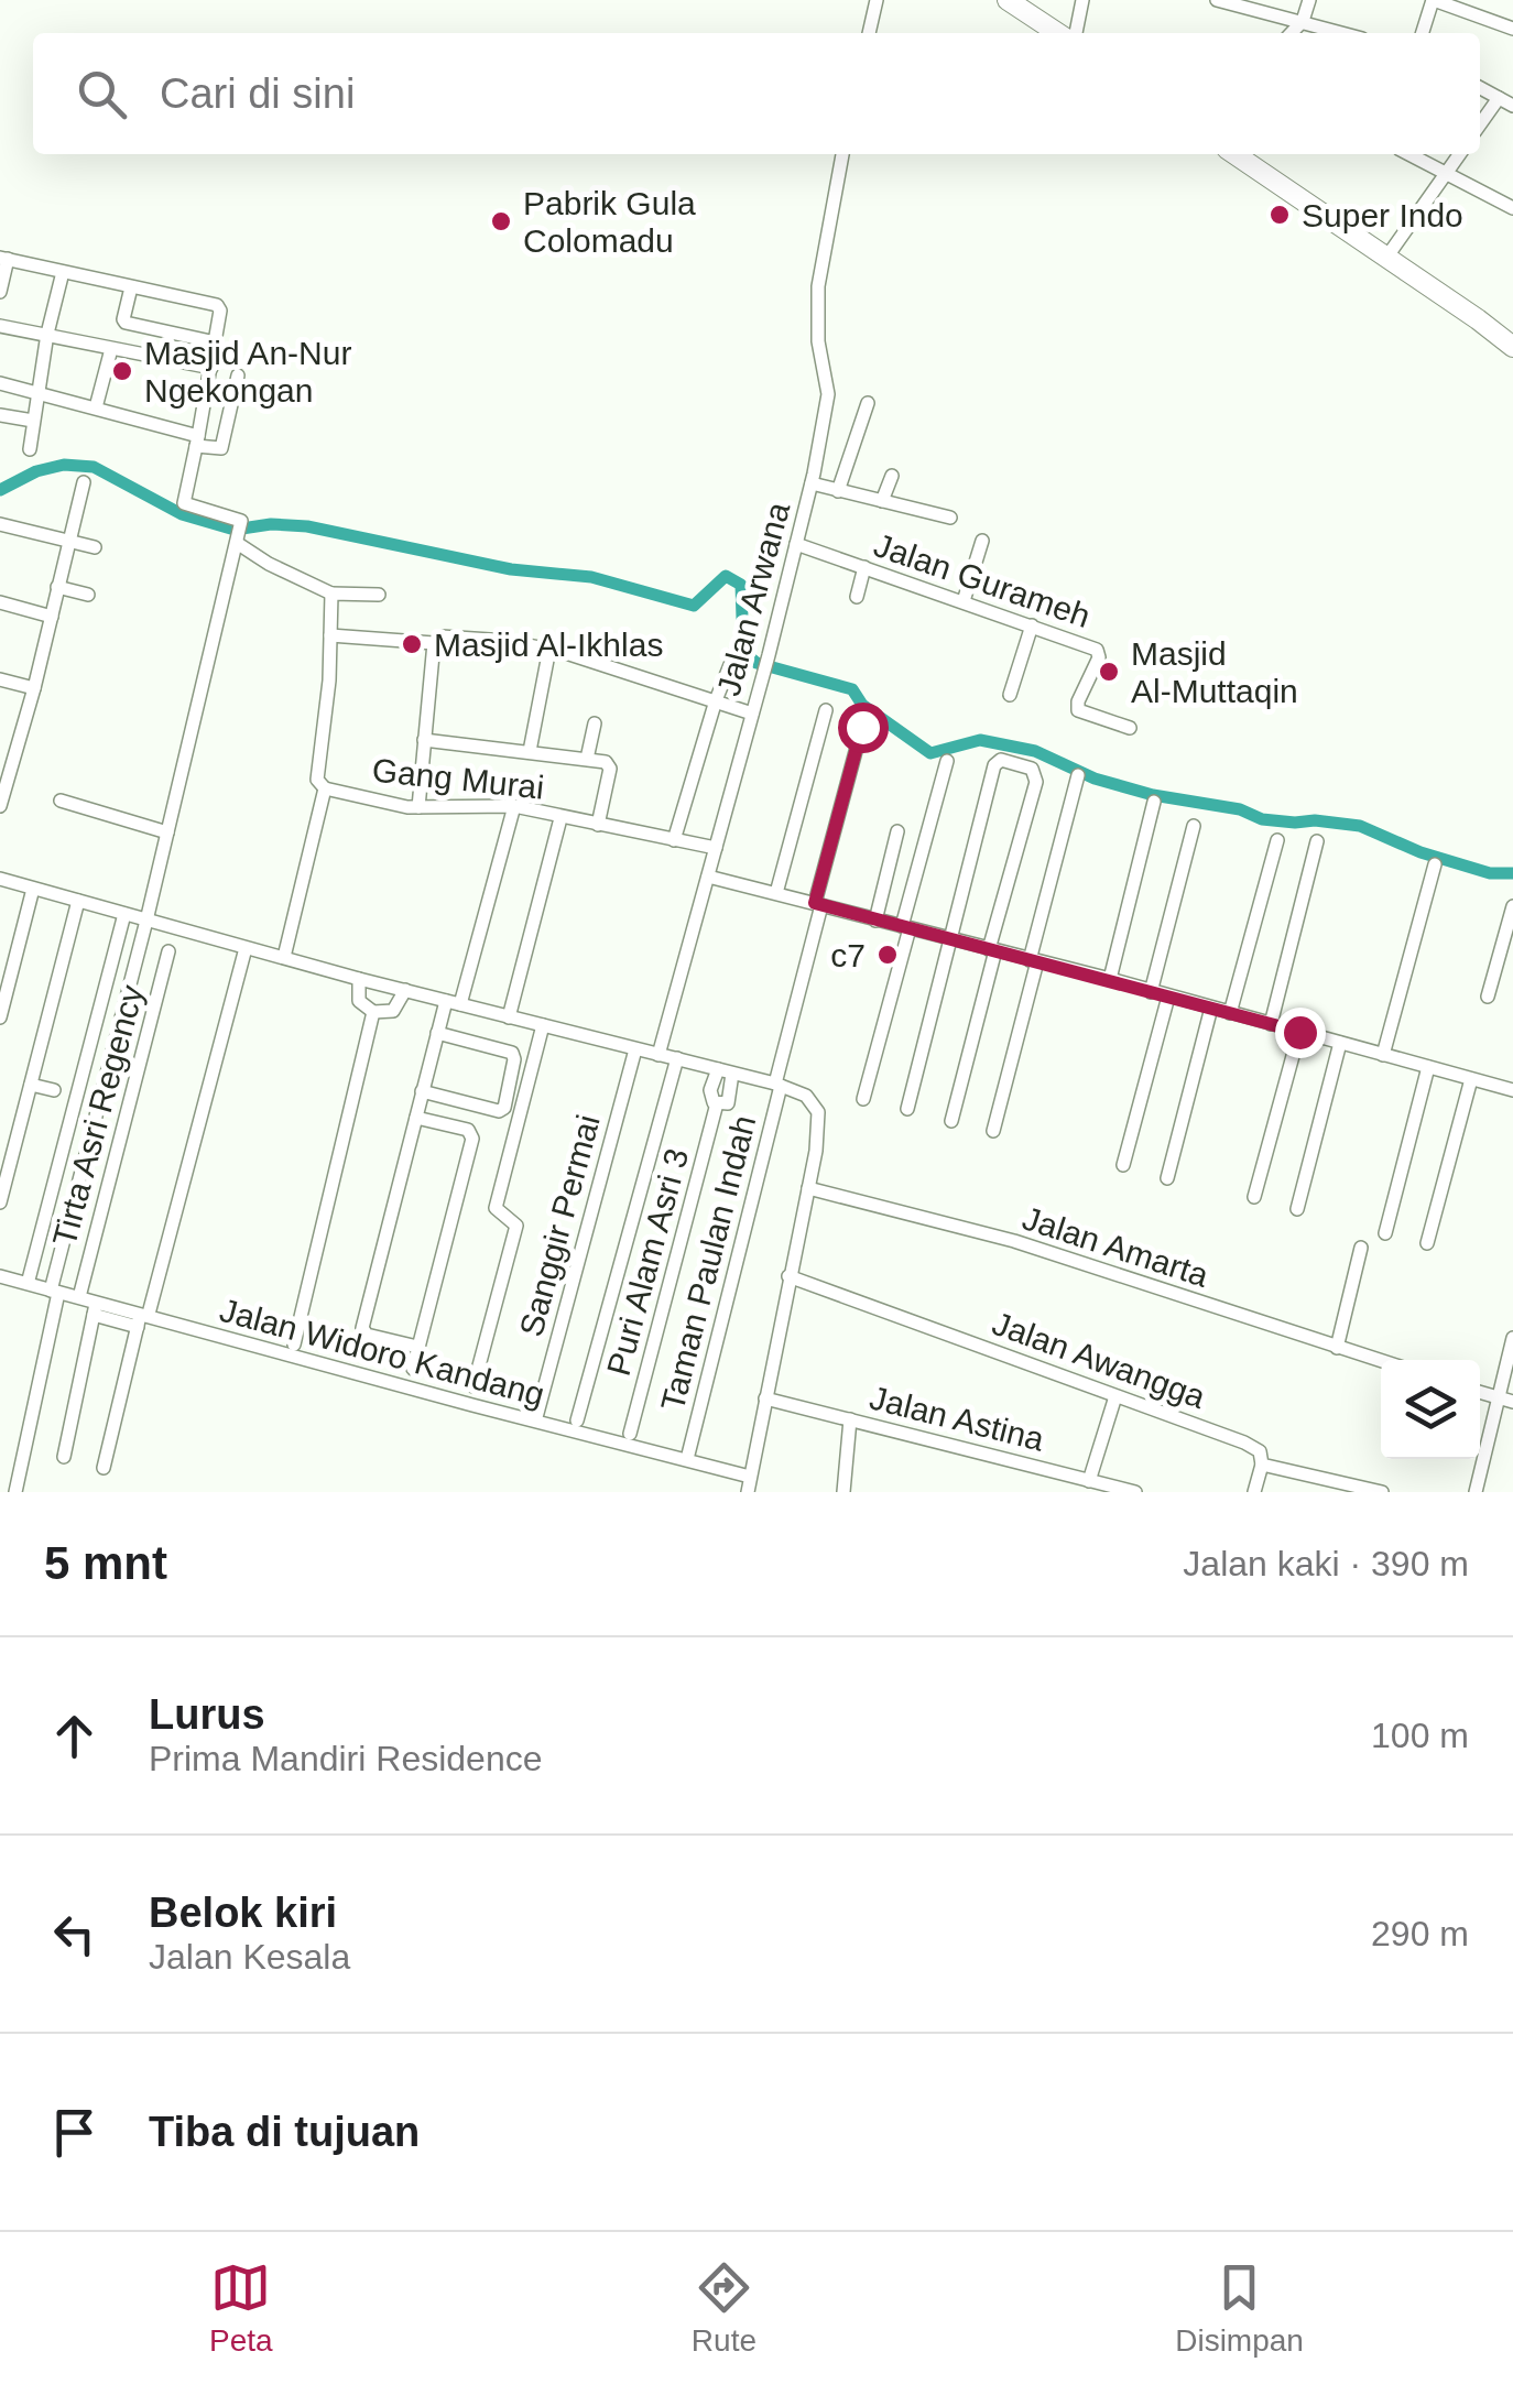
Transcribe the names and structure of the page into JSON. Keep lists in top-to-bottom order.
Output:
{
  "streets": {
    "street": [
      "Jalan Gurameh",
      "Jalan Arwana",
      "Gang Murai",
      "Tirta Asri Regency",
      "Sanggir Permai",
      "Jalan Amarta",
      "Puri Alam Asri 3",
      "Taman Paulan Indah",
      "Jalan Widoro Kandang",
      "Jalan Awangga",
      "Jalan Astina"
    ]
  },
  "crossings": [
    ["Jalan Gurameh", "Jalan Arwana"],
    ["Jalan Arwana", "Gang Murai"]
  ],
  "places": [
    "Super Indo",
    "Pabrik Gula Colomadu",
    "Masjid An-Nur Ngekongan",
    "Masjid Al-Ikhlas",
    "Masjid Al-Muttaqin",
    "c7"
  ],
  "page": {
    "search": "Cari di sini",
    "heading": ["5 mnt", "Jalan kaki · 390 m"],
    "list": [
      ["Lurus", "Prima Mandiri Residence", "100 m"],
      ["Belok kiri", "Jalan Kesala", "290 m"],
      "Tiba di tujuan"
    ],
    "nav": ["Peta", "Rute", "Disimpan"]
  }
}
